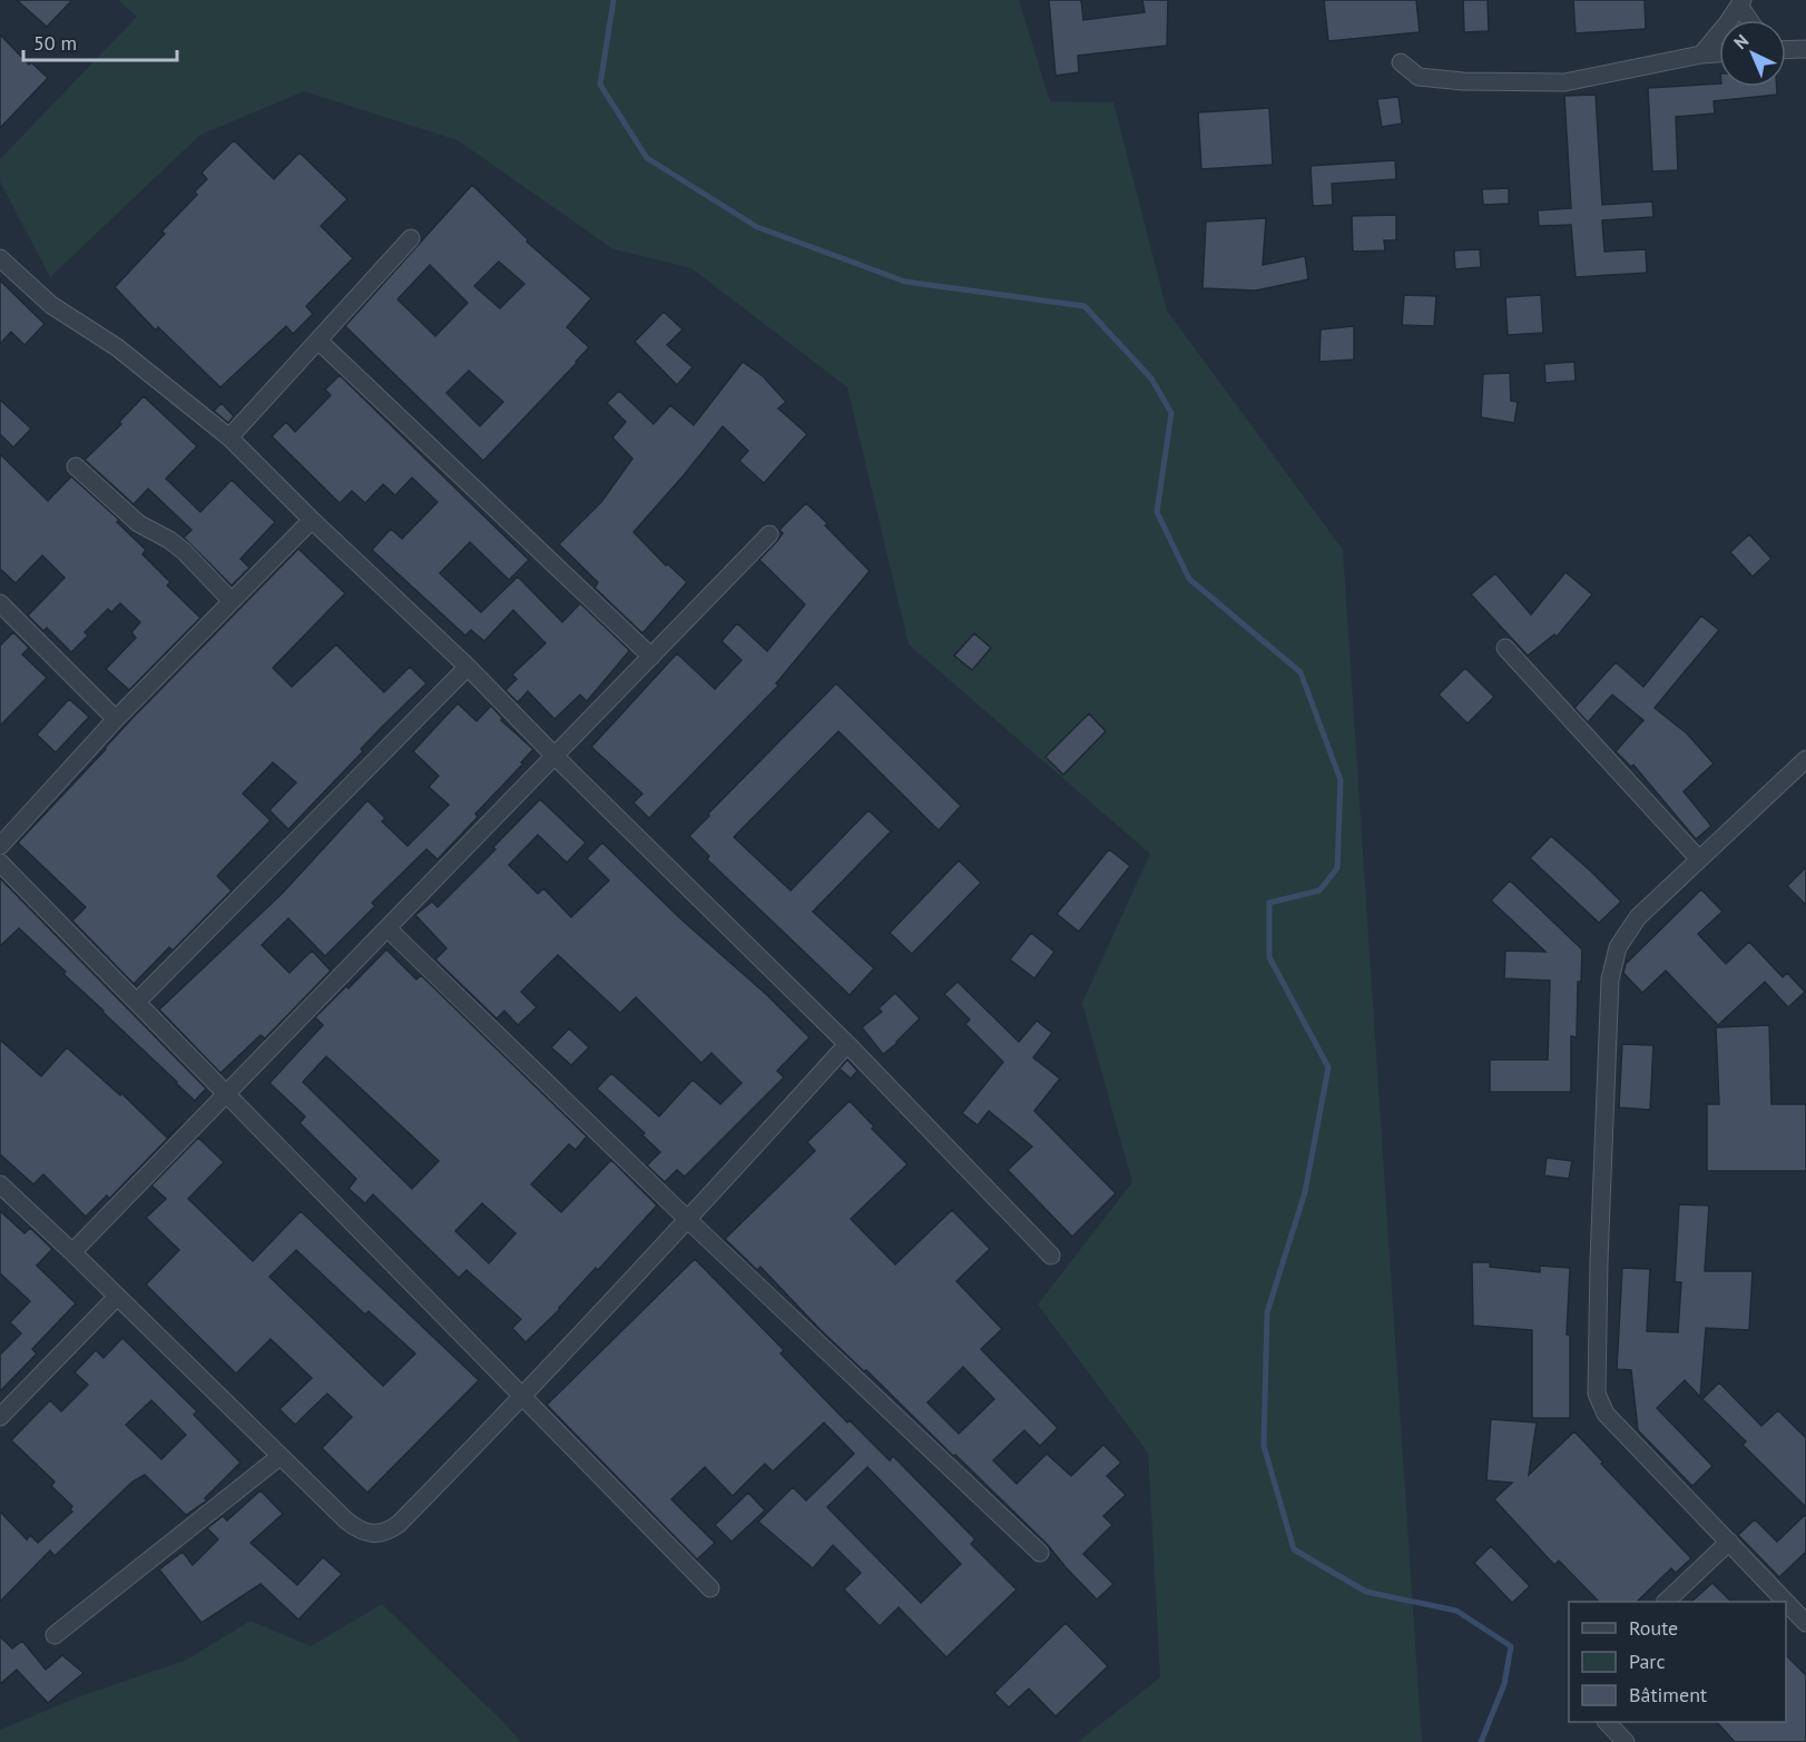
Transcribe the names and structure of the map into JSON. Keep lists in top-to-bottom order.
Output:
{
  "legend": ["Route", "Parc", "Bâtiment"],
  "scale_bar": "50 m",
  "north": "top left"
}
